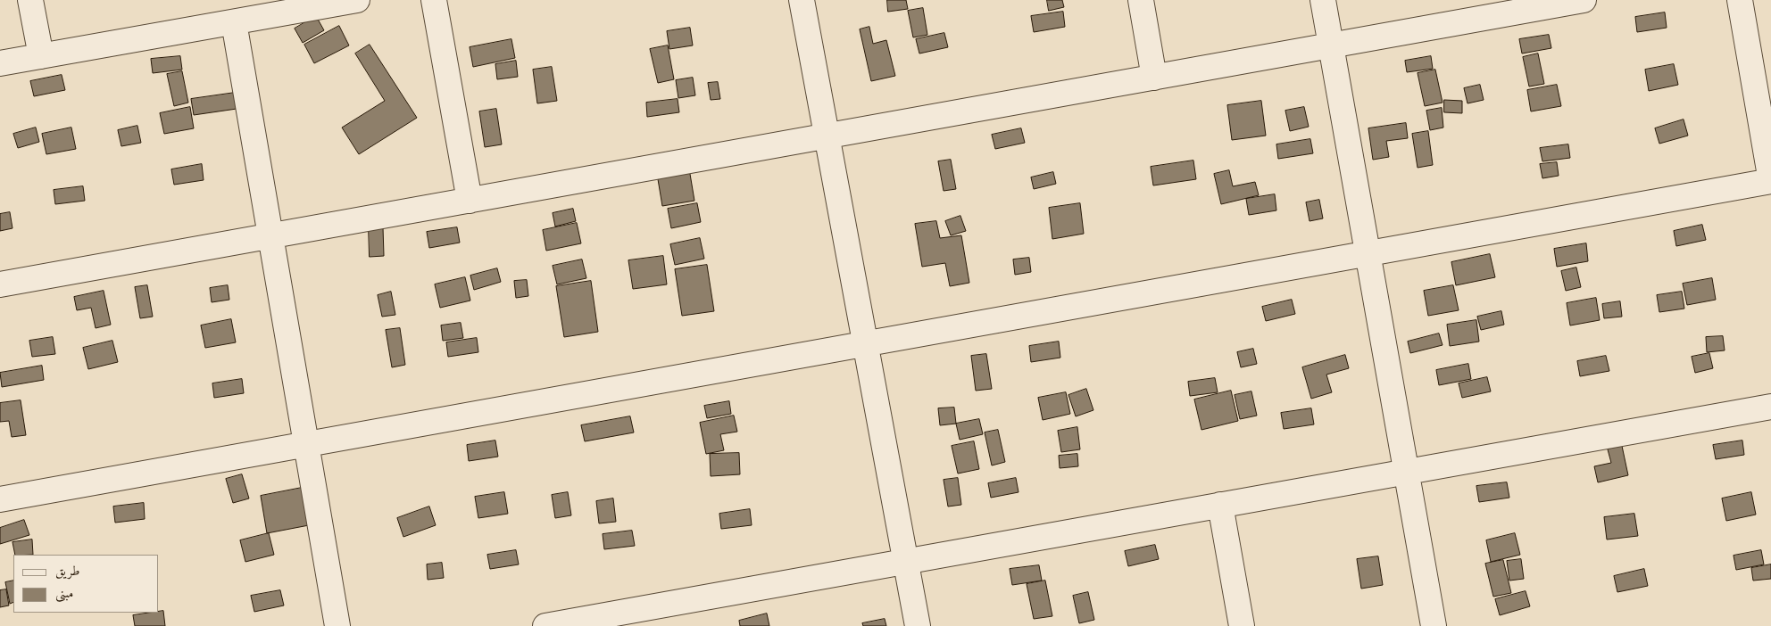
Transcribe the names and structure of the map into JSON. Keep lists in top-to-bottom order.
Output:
{
  "legend": ["طريق", "مبنى"]
}
